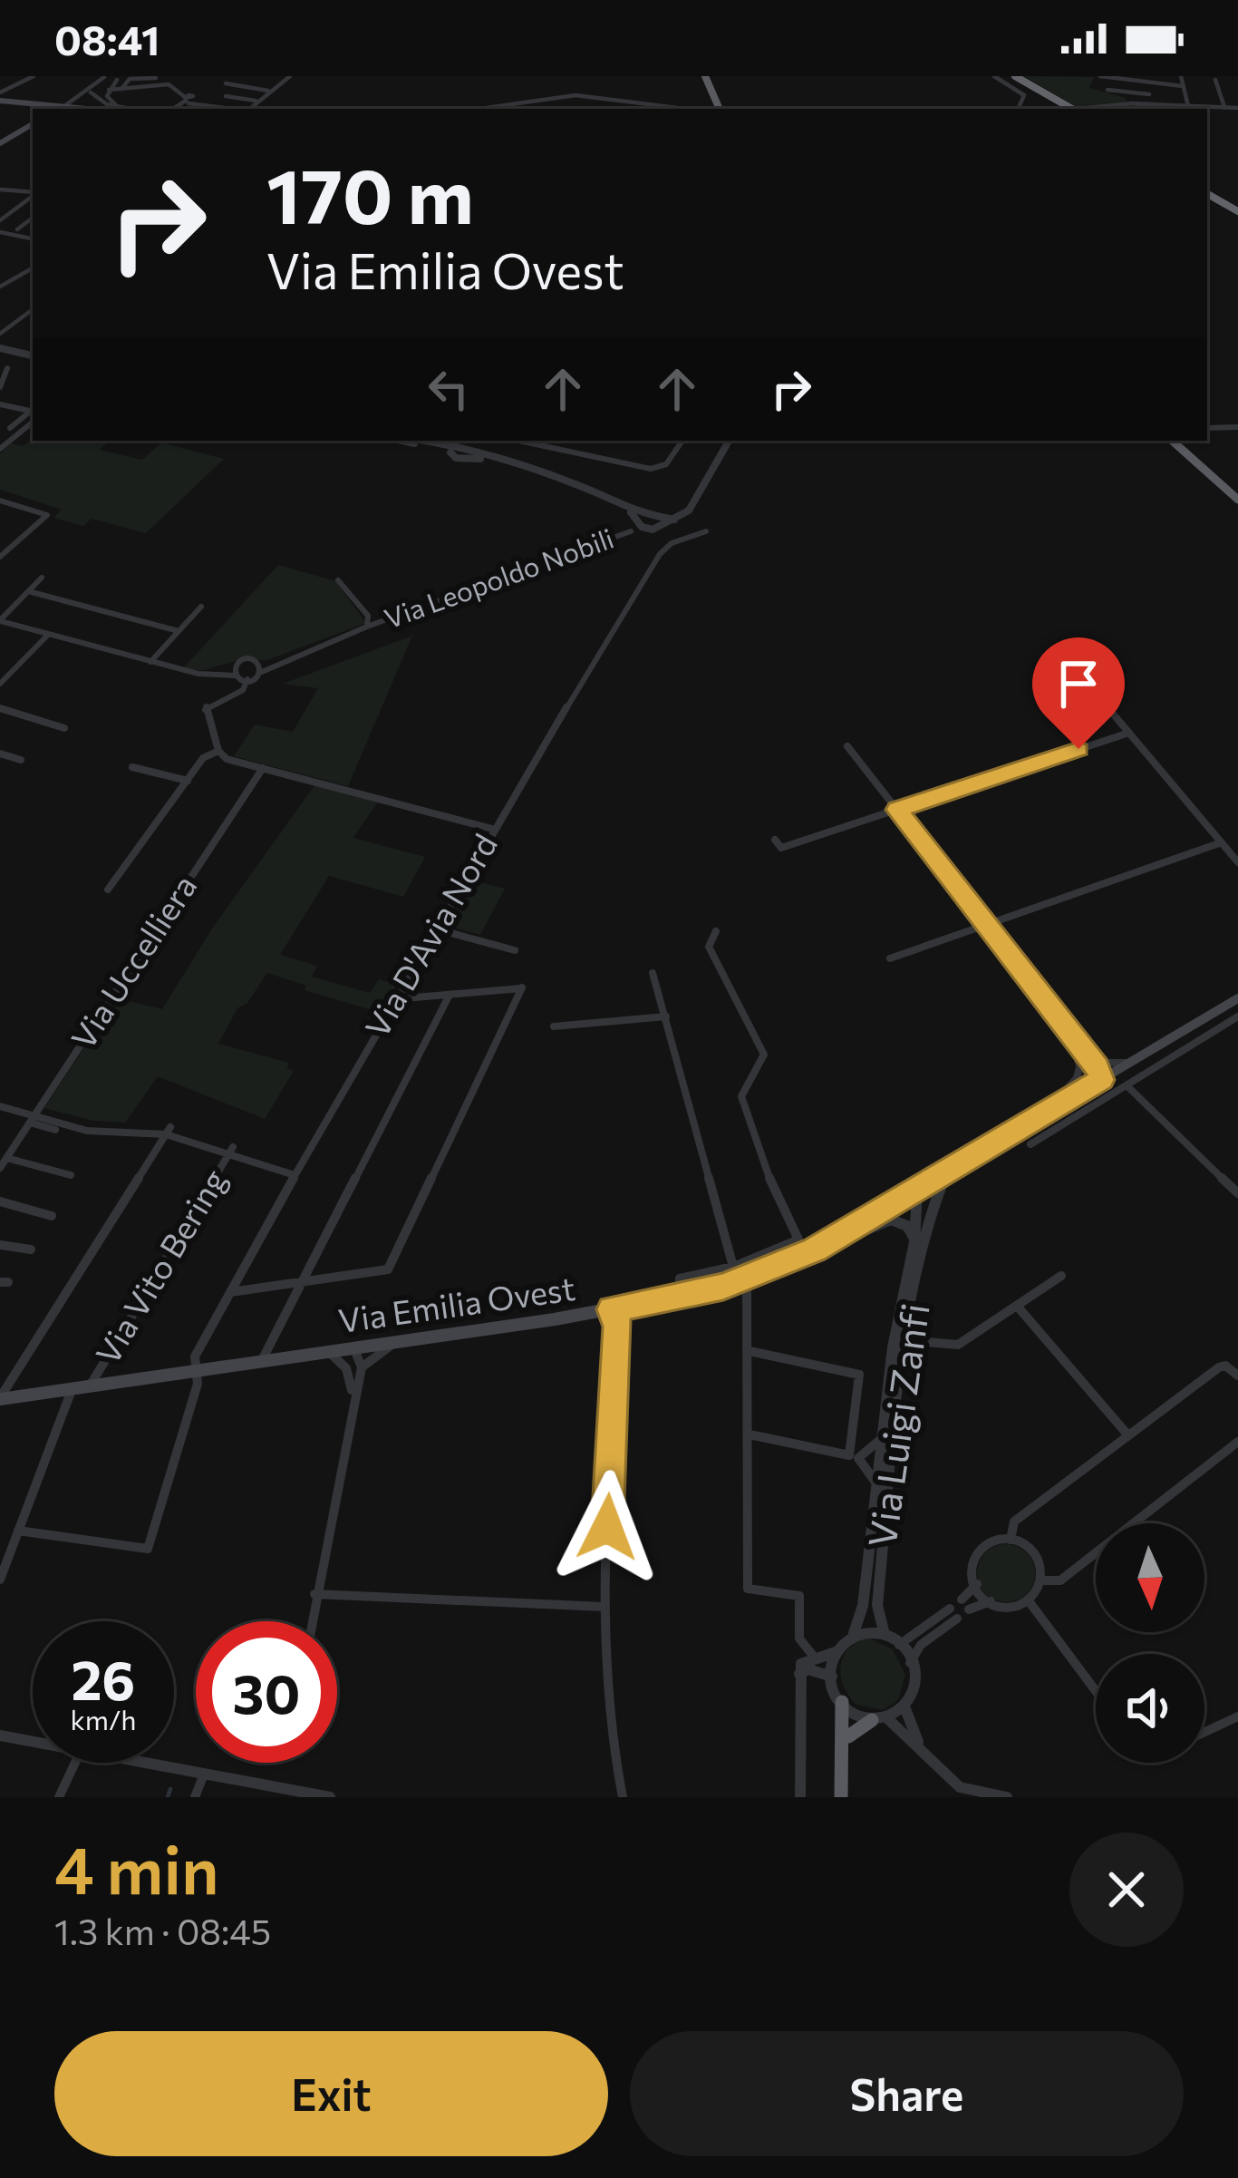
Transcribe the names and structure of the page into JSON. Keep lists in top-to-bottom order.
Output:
{
  "streets": {
    "main road": ["Via Emilia Ovest"],
    "street": [
      "Via Leopoldo Nobili",
      "Via D'Avia Nord",
      "Via Uccelliera",
      "Via Vito Bering",
      "Via Luigi Zanfi"
    ]
  },
  "crossings": [
    ["Via D'Avia Nord", "Via Emilia Ovest"],
    ["Via Vito Bering", "Via Emilia Ovest"],
    ["Via Emilia Ovest", "Via Luigi Zanfi"]
  ],
  "north": "bottom",
  "page": {
    "status": "08:41",
    "turn": ["170 m", "Via Emilia Ovest"],
    "speed": "26 km/h",
    "limit": "30",
    "heading": ["4 min", "1.3 km · 08:45"],
    "buttons": ["Exit", "Share"]
  }
}
